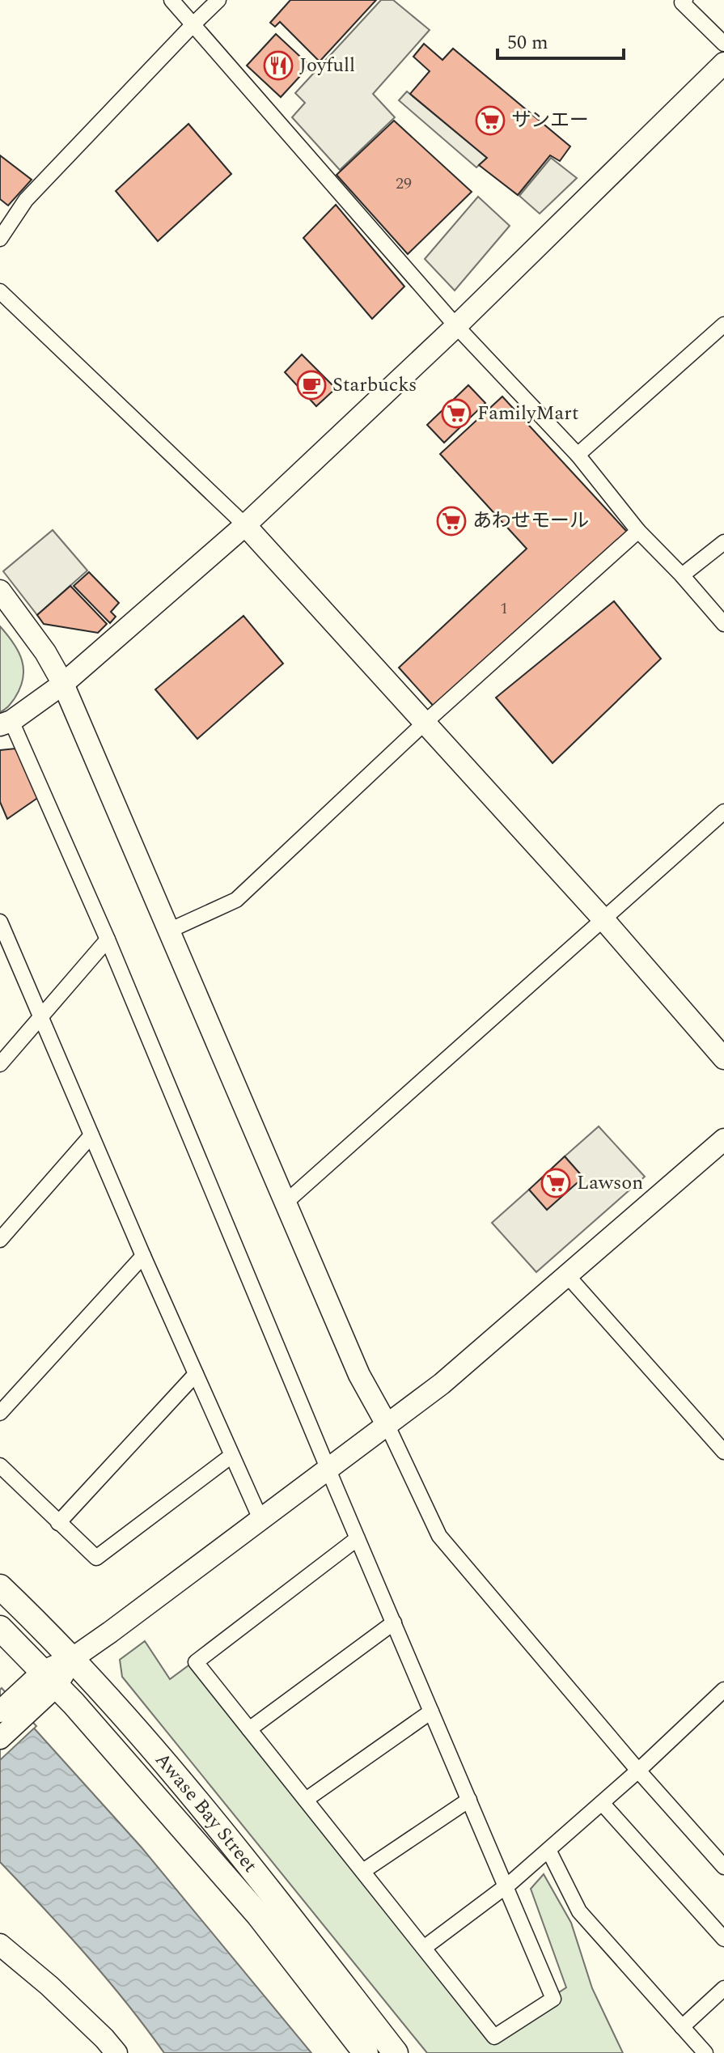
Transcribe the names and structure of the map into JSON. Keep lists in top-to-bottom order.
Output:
{
  "streets": {
    "main road": ["Awase Bay Street"]
  },
  "places": {
    "restaurant": ["Joyfull"],
    "supermarket": [
      "サンエー",
      "FamilyMart",
      "あわせモール",
      "Lawson"
    ],
    "cafe": ["Starbucks"]
  },
  "house_numbers": ["29", "1"],
  "scale_bar": "50 m"
}
